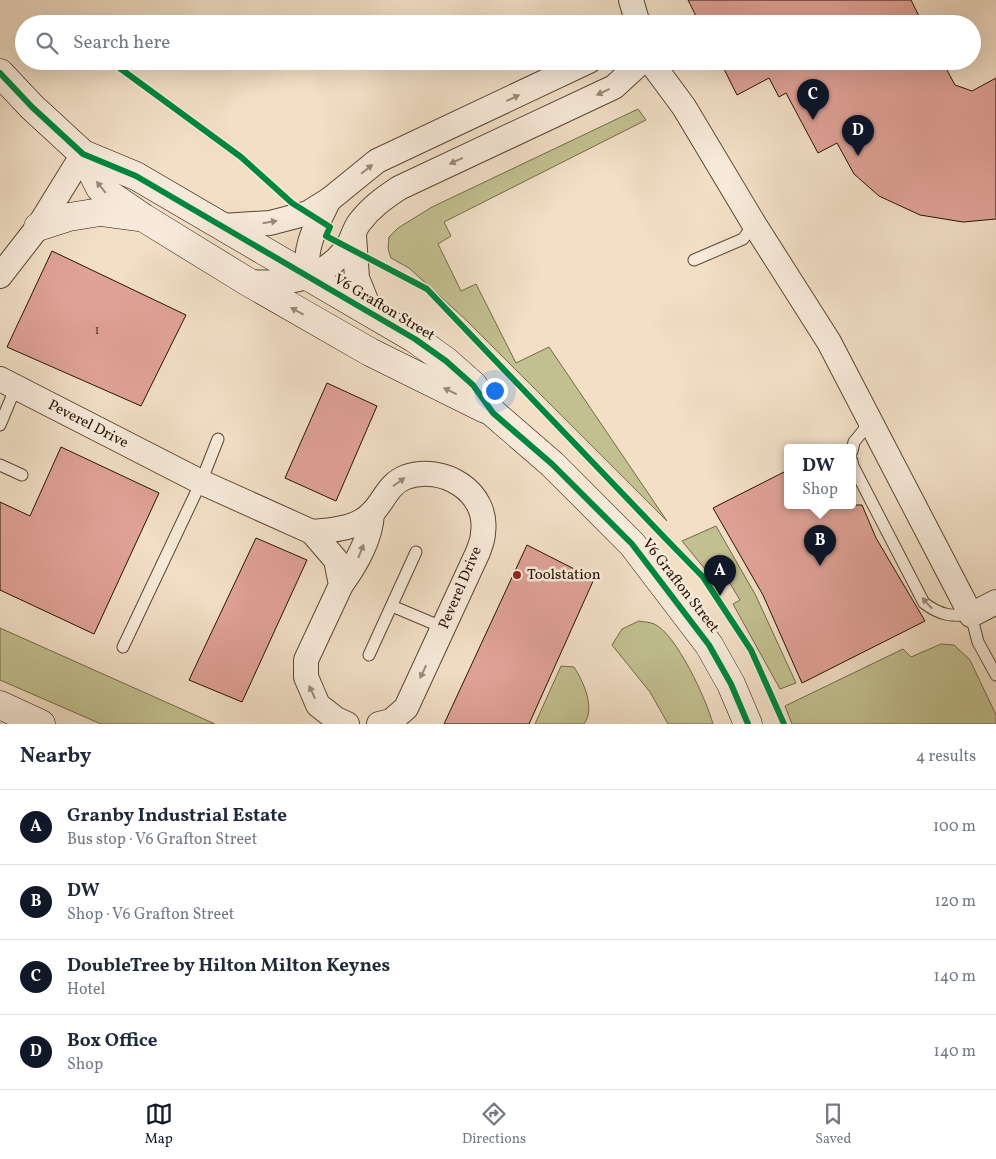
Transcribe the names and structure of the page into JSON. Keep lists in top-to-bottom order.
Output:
{
  "streets": {
    "street": ["V6 Grafton Street", "Peverel Drive"]
  },
  "places": ["Toolstation"],
  "house_numbers": ["1"],
  "page": {
    "search": "Search here",
    "pins": [
      "C",
      "D",
      "B",
      "A"
    ],
    "popup": ["DW", "Shop"],
    "heading": ["Nearby", "4 results"],
    "list": [
      {
        "mark": "A",
        "name": "Granby Industrial Estate",
        "note": "Bus stop · V6 Grafton Street",
        "value": "100 m"
      },
      {
        "mark": "B",
        "name": "DW",
        "note": "Shop · V6 Grafton Street",
        "value": "120 m"
      },
      {
        "mark": "C",
        "name": "DoubleTree by Hilton Milton Keynes",
        "note": "Hotel",
        "value": "140 m"
      },
      {
        "mark": "D",
        "name": "Box Office",
        "note": "Shop",
        "value": "140 m"
      }
    ],
    "nav": ["Map", "Directions", "Saved"]
  }
}
